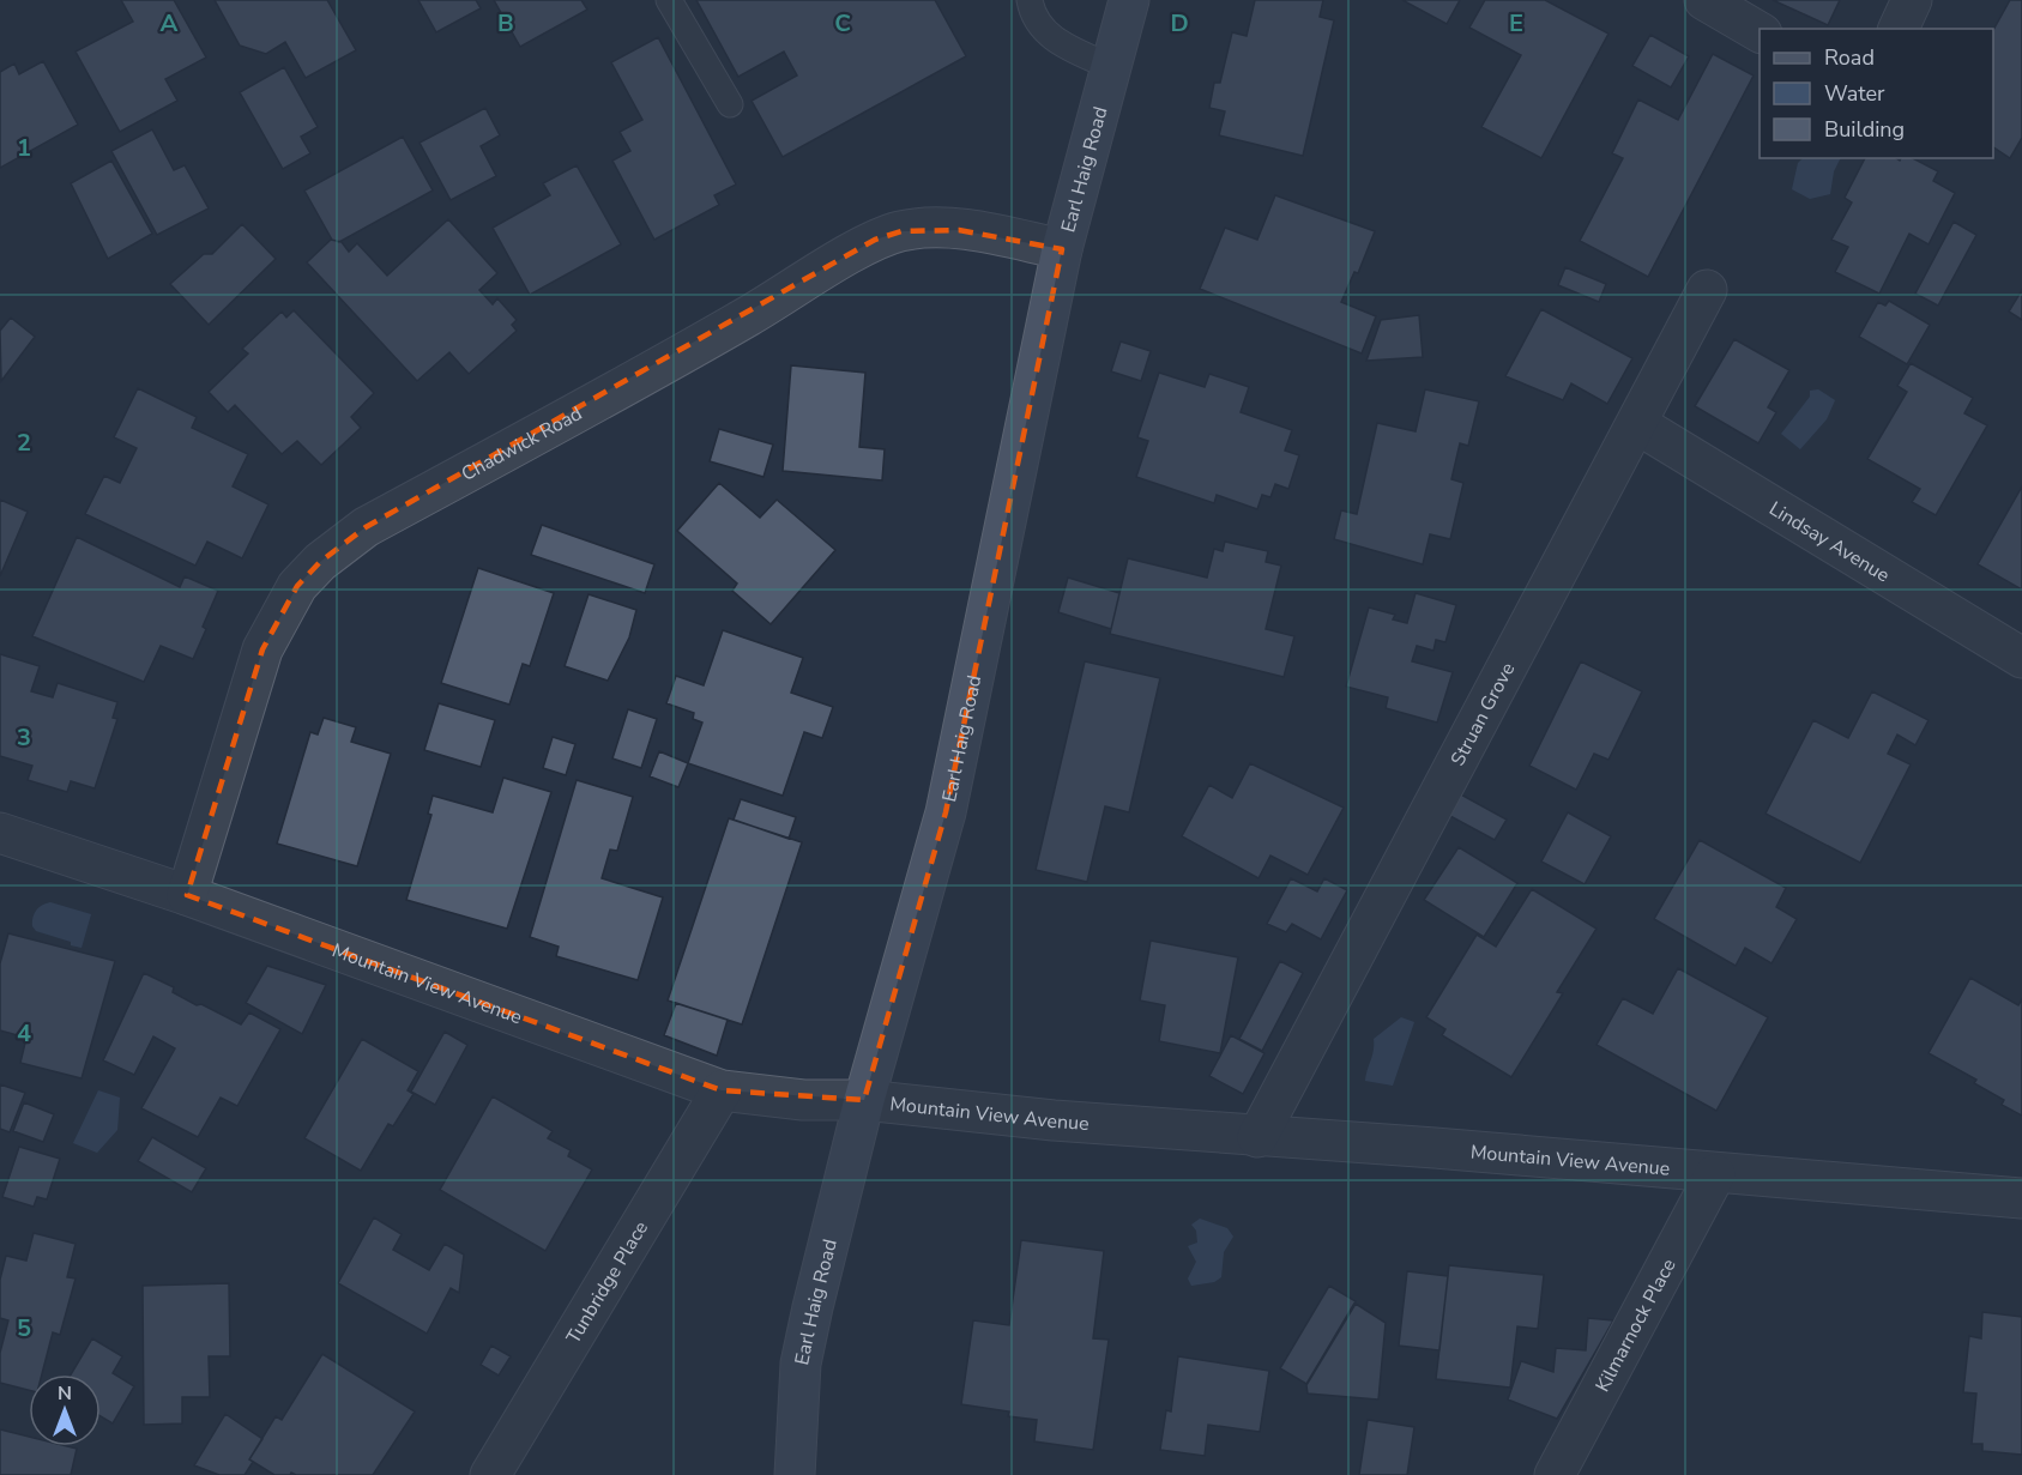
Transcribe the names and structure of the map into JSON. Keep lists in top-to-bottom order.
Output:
{
  "streets": {
    "street": [
      "Earl Haig Road",
      "Chadwick Road",
      "Lindsay Avenue",
      "Struan Grove",
      "Mountain View Avenue",
      "Tunbridge Place",
      "Kilmarnock Place"
    ]
  },
  "crossings": [
    ["Earl Haig Road", "Chadwick Road"],
    ["Earl Haig Road", "Mountain View Avenue"],
    ["Chadwick Road", "Mountain View Avenue"],
    ["Lindsay Avenue", "Struan Grove"],
    ["Struan Grove", "Mountain View Avenue"],
    ["Mountain View Avenue", "Tunbridge Place"],
    ["Mountain View Avenue", "Kilmarnock Place"]
  ],
  "legend": ["Road", "Water", "Building"],
  "north": "top",
  "grid": {
    "columns": [
      "A",
      "B",
      "C",
      "D",
      "E"
    ],
    "rows": [
      "1",
      "2",
      "3",
      "4",
      "5"
    ]
  }
}
